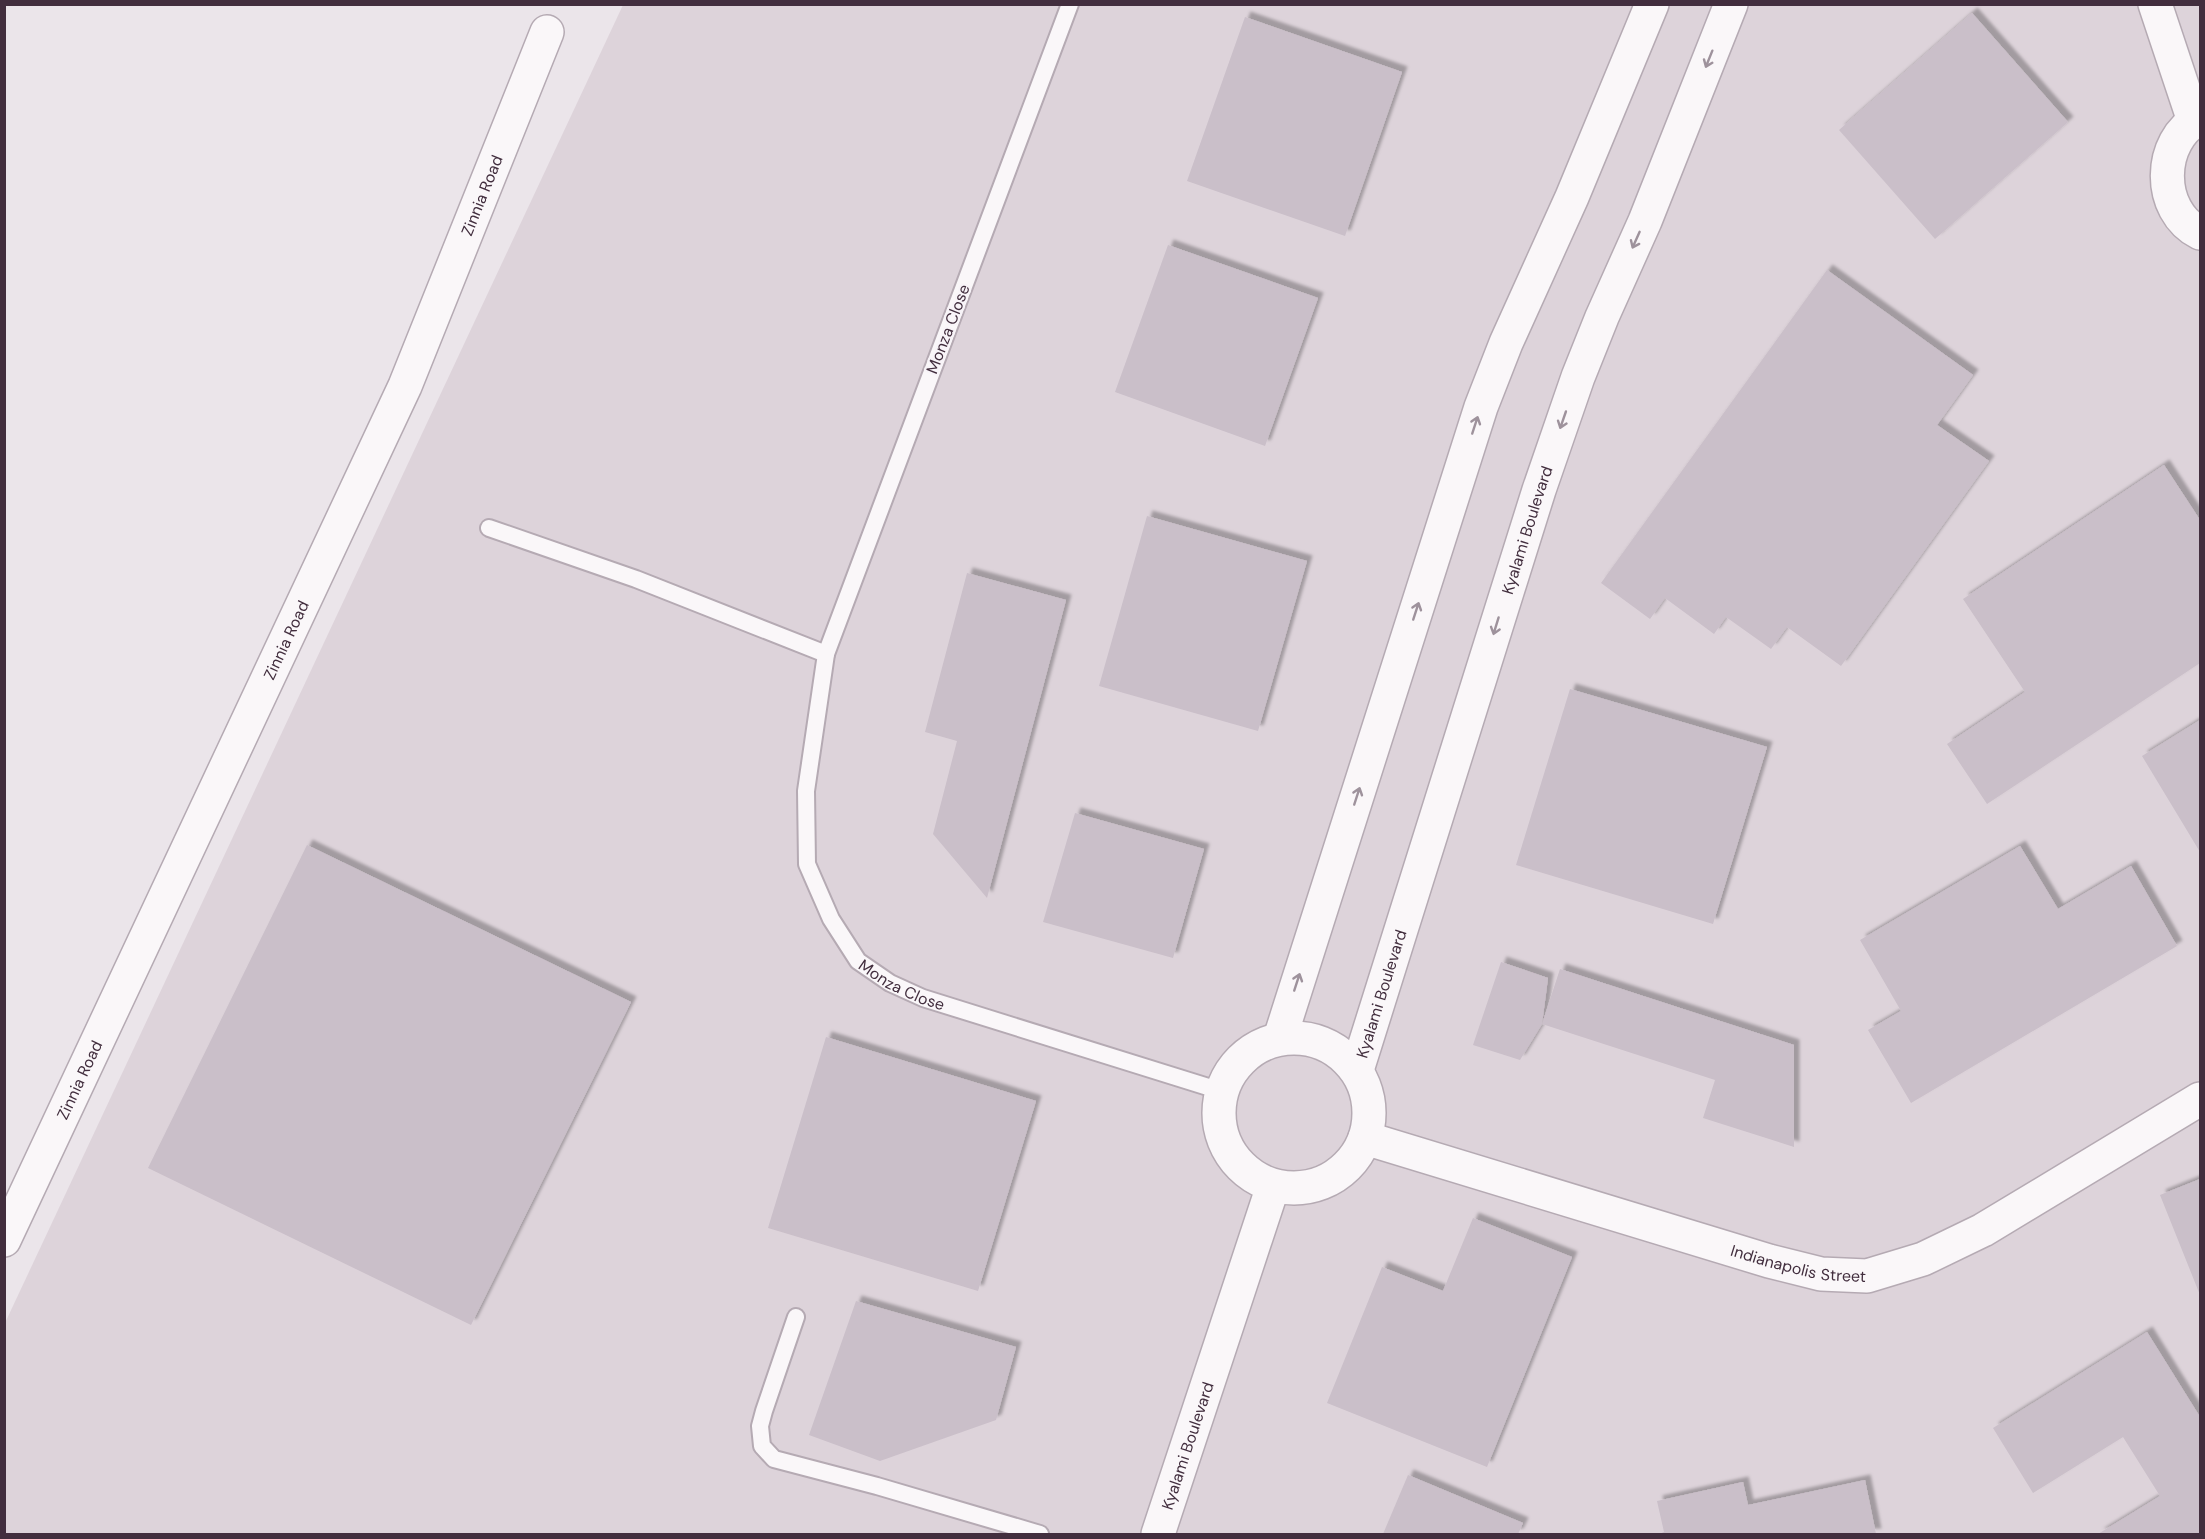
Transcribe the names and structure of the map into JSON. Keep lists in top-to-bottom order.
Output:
{
  "streets": {
    "street": ["Zinnia Road", "Kyalami Boulevard", "Indianapolis Street"],
    "lane": ["Monza Close"]
  },
  "crossings": [
    ["Monza Close", "Kyalami Boulevard"],
    ["Monza Close", "Indianapolis Street"],
    ["Kyalami Boulevard", "Indianapolis Street"]
  ]
}
